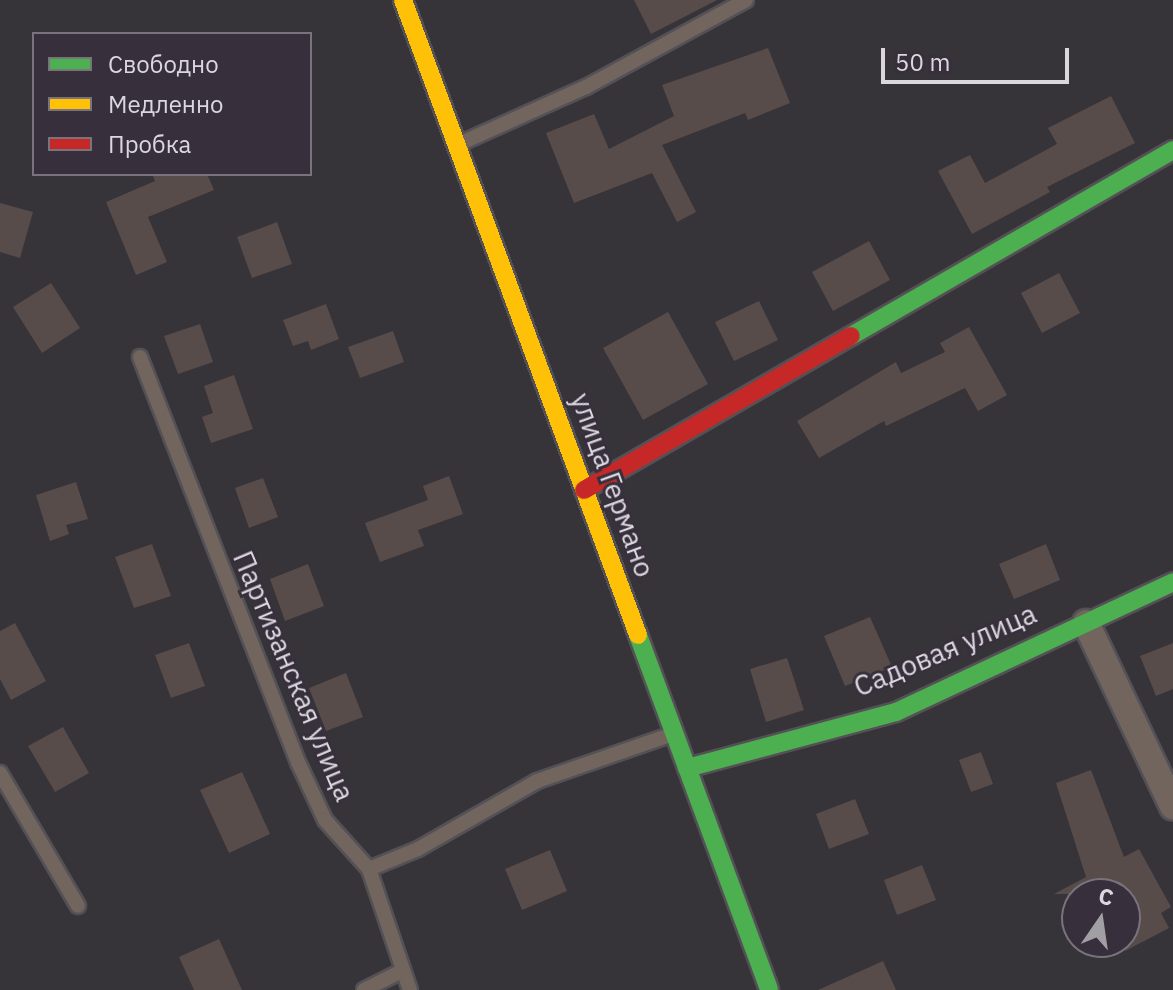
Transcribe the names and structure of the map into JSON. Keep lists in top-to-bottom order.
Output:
{
  "streets": {
    "street": ["улица Германо", "Садовая улица"],
    "lane": ["Партизанская улица"]
  },
  "crossings": [
    ["улица Германо", "Садовая улица"]
  ],
  "legend": ["Свободно", "Медленно", "Пробка"],
  "scale_bar": "50 m",
  "north": "top"
}
